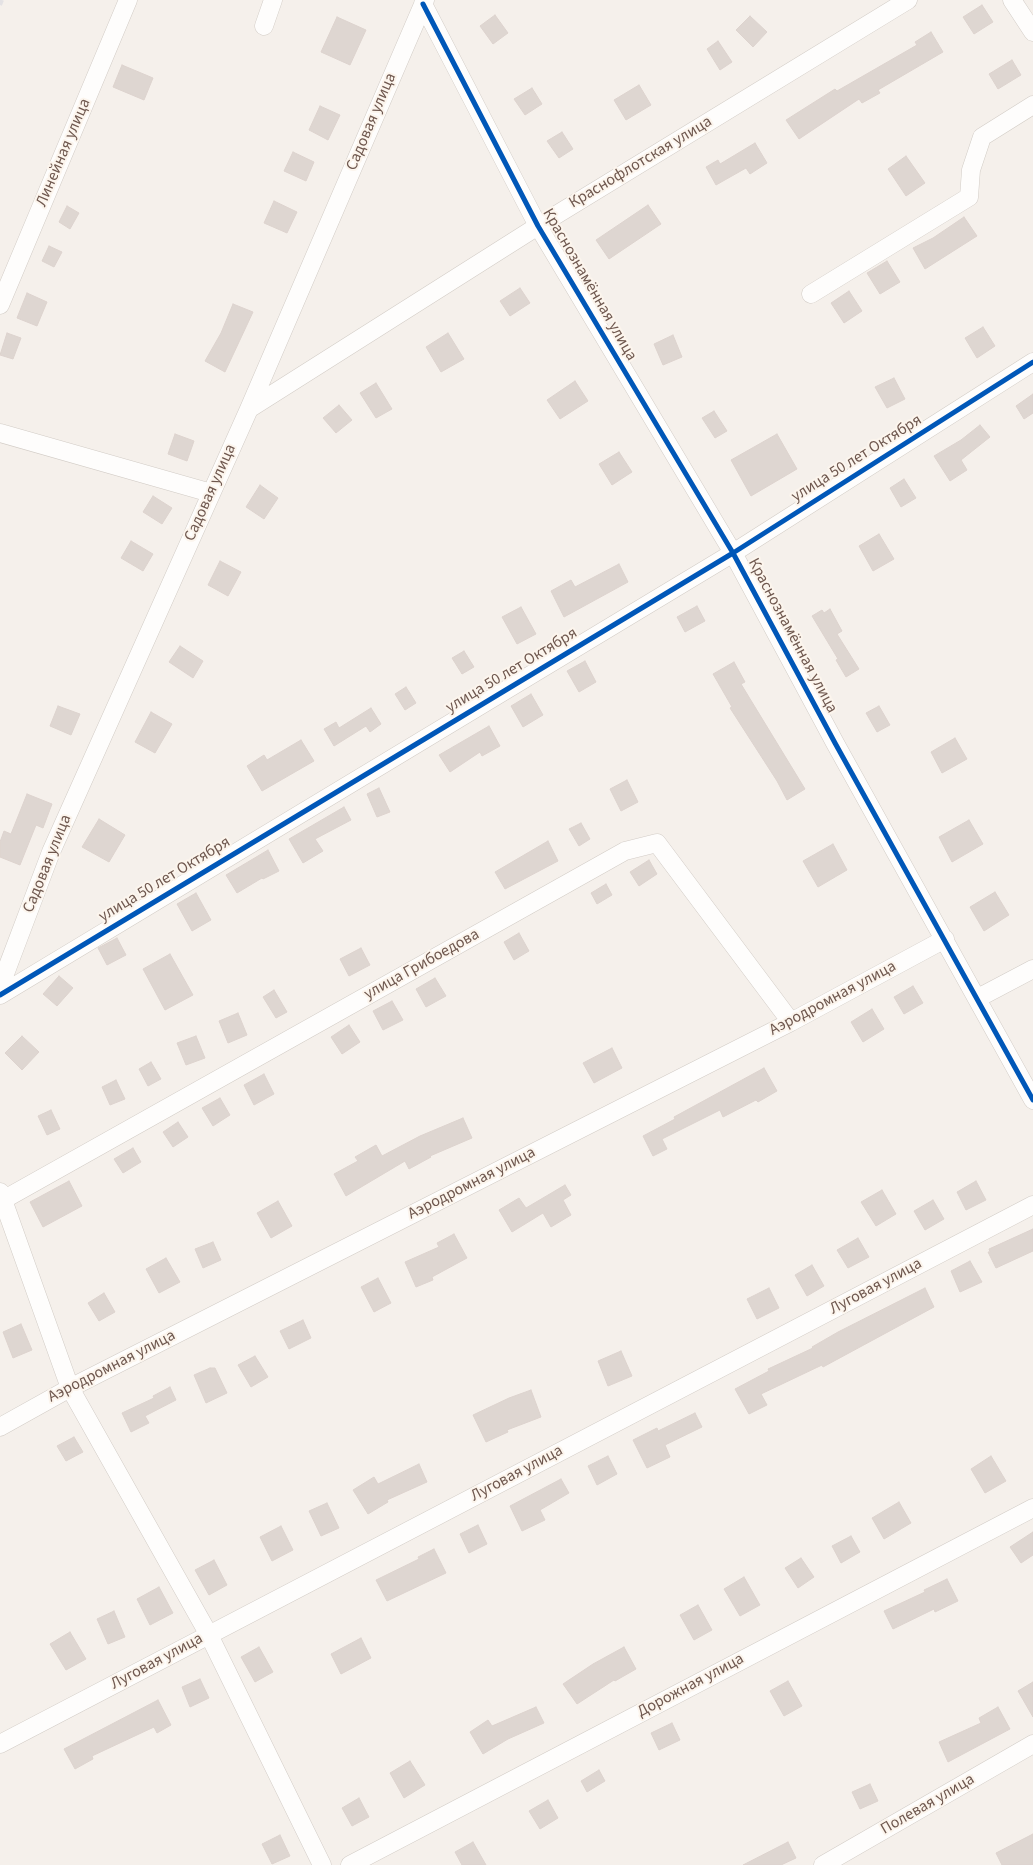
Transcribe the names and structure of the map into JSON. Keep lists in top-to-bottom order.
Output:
{
  "streets": {
    "street": [
      "Садовая улица",
      "Линейная улица",
      "Краснофлотская улица",
      "Краснознамённая улица",
      "улица 50 лет Октября",
      "улица Грибоедова",
      "Аэродромная улица",
      "Луговая улица",
      "Дорожная улица",
      "Полевая улица"
    ]
  },
  "crossings": [
    ["Садовая улица", "Краснофлотская улица"],
    ["Садовая улица", "Краснознамённая улица"],
    ["Краснофлотская улица", "Краснознамённая улица"],
    ["Краснознамённая улица", "улица 50 лет Октября"],
    ["Краснознамённая улица", "Аэродромная улица"],
    ["улица Грибоедова", "Аэродромная улица"]
  ]
}
